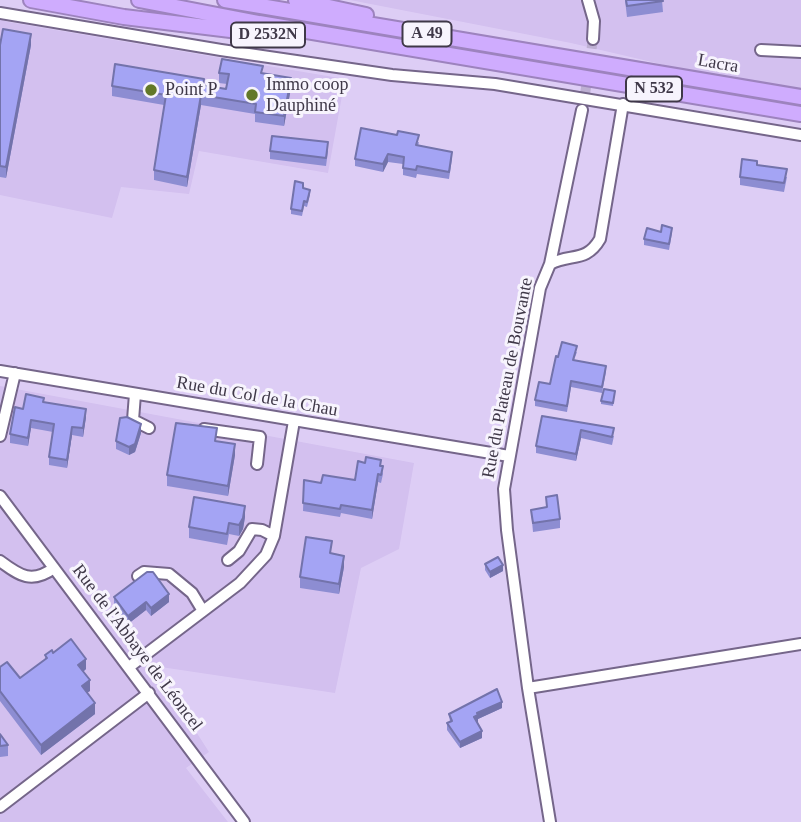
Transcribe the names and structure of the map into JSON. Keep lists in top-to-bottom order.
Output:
{
  "streets": {
    "highway": [
      "A 49",
      "D 2532N",
      "Lacra",
      "N 532"
    ],
    "street": ["Rue du Plateau de Bouvante", "Rue du Col de la Chau", "Rue de l'Abbaye de Léoncel"]
  },
  "crossings": [
    ["A 49", "D 2532N"],
    ["A 49", "Lacra"],
    ["A 49", "N 532"],
    ["D 2532N", "Lacra"],
    ["D 2532N", "N 532"],
    ["Rue du Plateau de Bouvante", "Rue du Col de la Chau"]
  ],
  "places": ["Point P", "Immo coop Dauphiné"]
}
